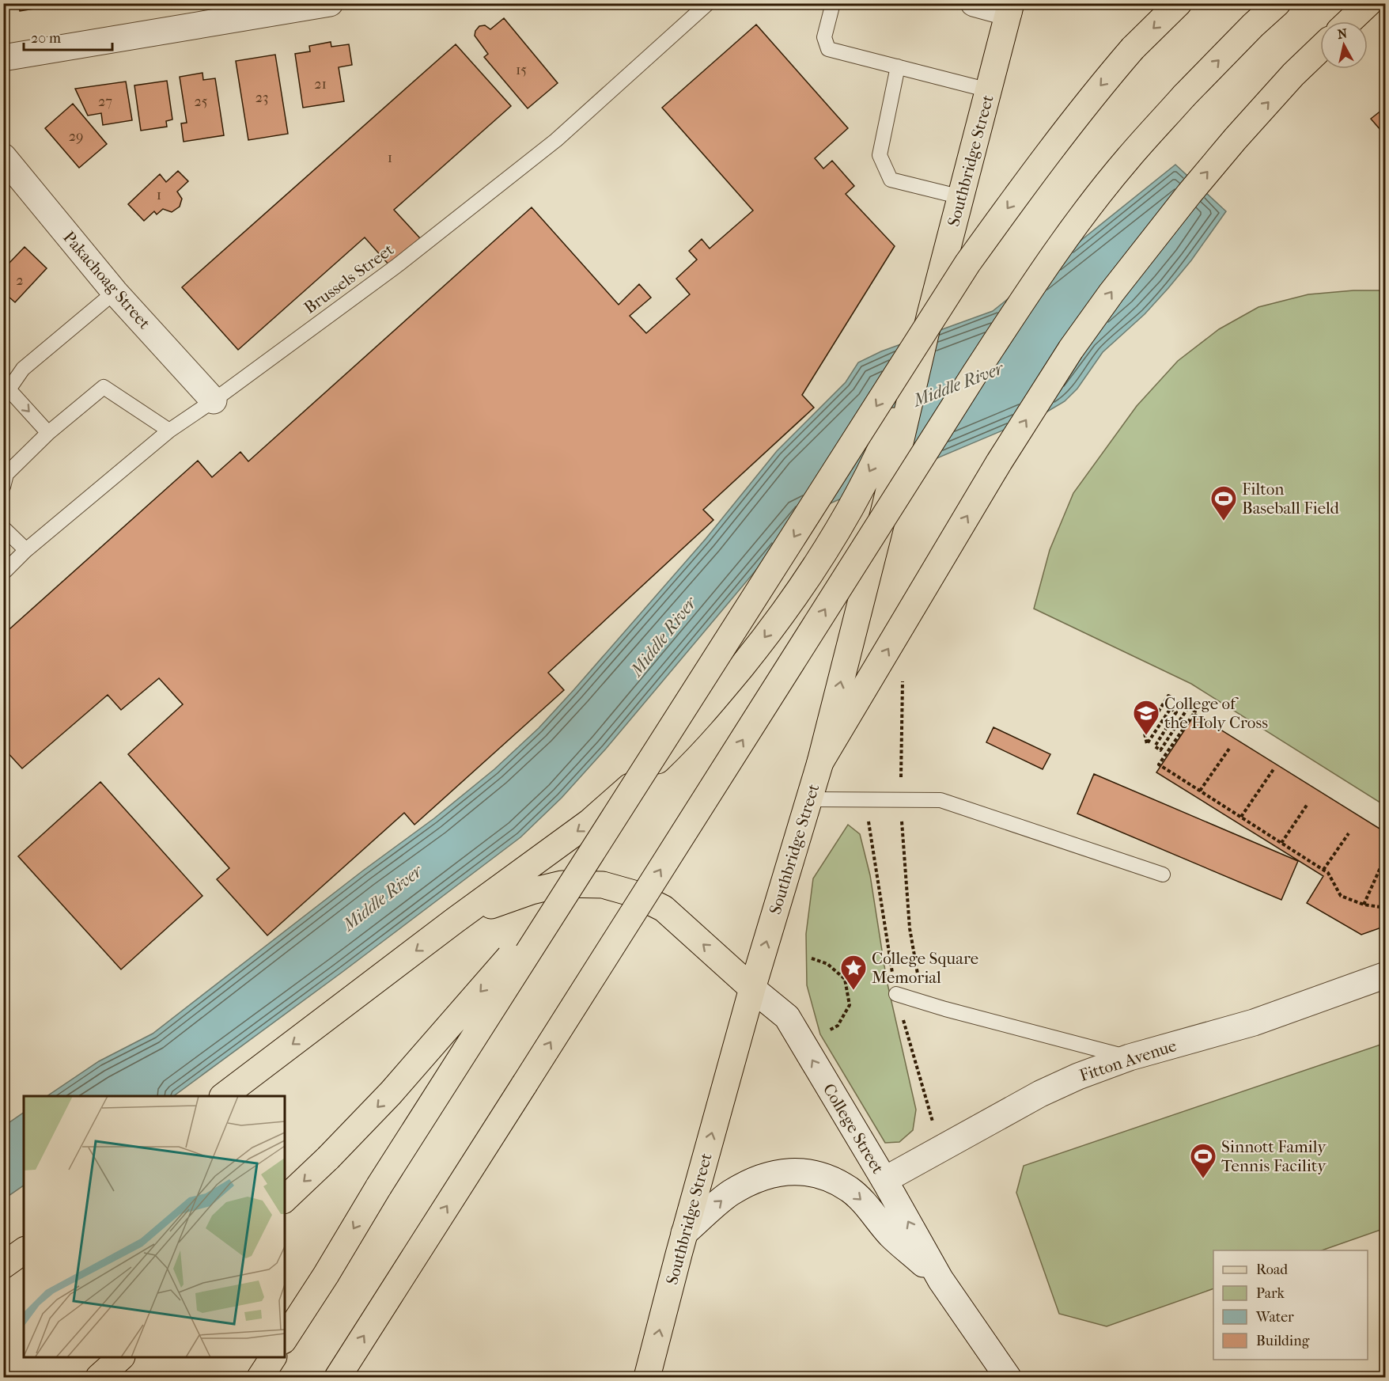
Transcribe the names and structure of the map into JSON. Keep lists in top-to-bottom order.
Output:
{
  "streets": {
    "main road": ["Southbridge Street"],
    "street": ["Pakachoag Street", "Fitton Avenue", "College Street"],
    "lane": ["Brussels Street"]
  },
  "crossings": [
    ["Southbridge Street", "College Street"],
    ["Brussels Street", "Pakachoag Street"],
    ["Fitton Avenue", "College Street"]
  ],
  "water": ["Middle River"],
  "places": {
    "sports": ["Filton Baseball Field", "Sinnott Family Tennis Facility"],
    "school or university": ["College of the Holy Cross"],
    "place": ["College Square Memorial"]
  },
  "house_numbers": [
    "15",
    "21",
    "23",
    "27",
    "25",
    "29",
    "1",
    "1",
    "2"
  ],
  "legend": [
    "Road",
    "Park",
    "Water",
    "Building"
  ],
  "scale_bar": "20 m",
  "north": "top"
}
